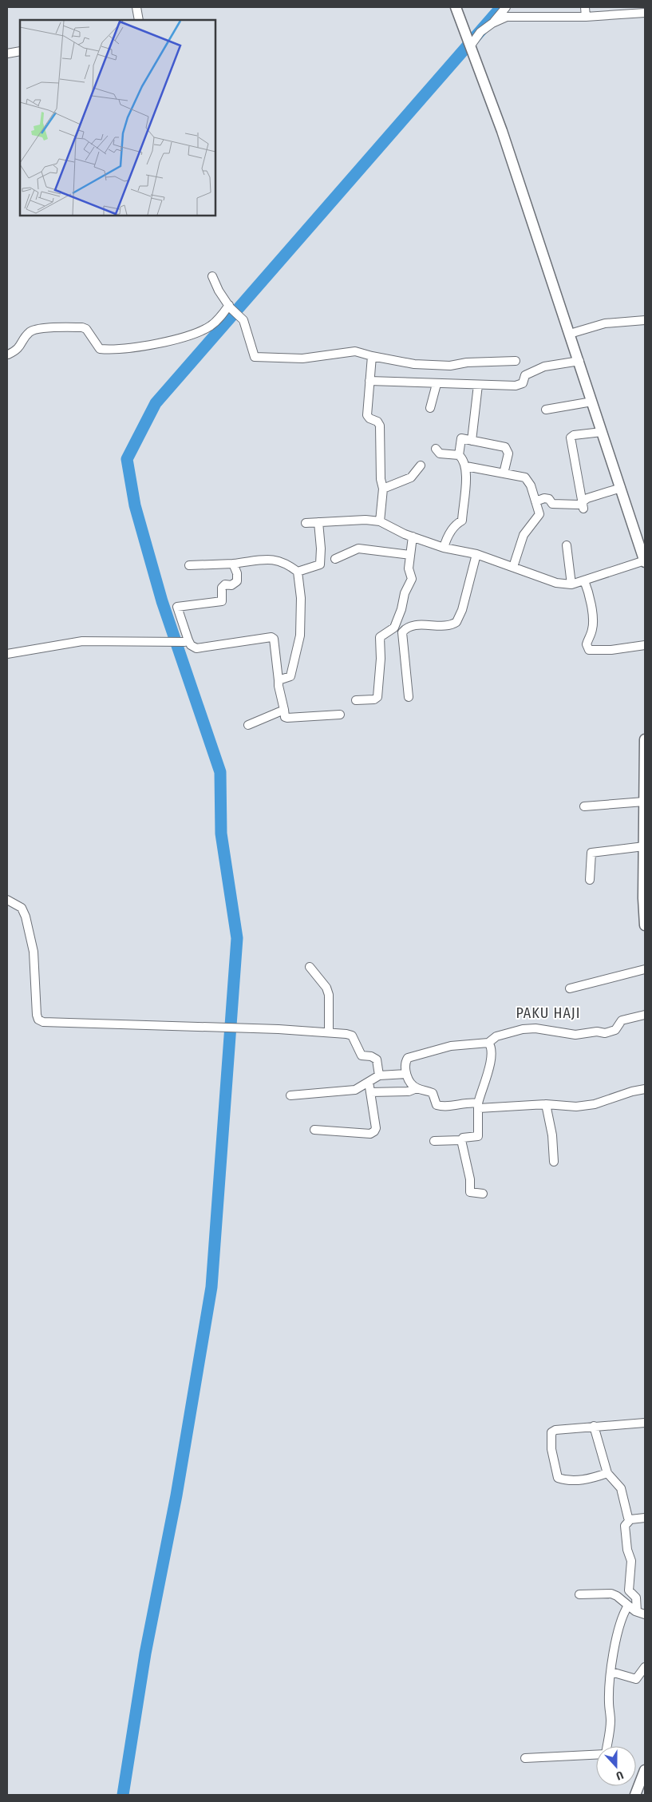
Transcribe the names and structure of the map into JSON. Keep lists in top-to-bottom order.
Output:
{
  "districts": ["PAKU HAJI"],
  "north": "bottom"
}
